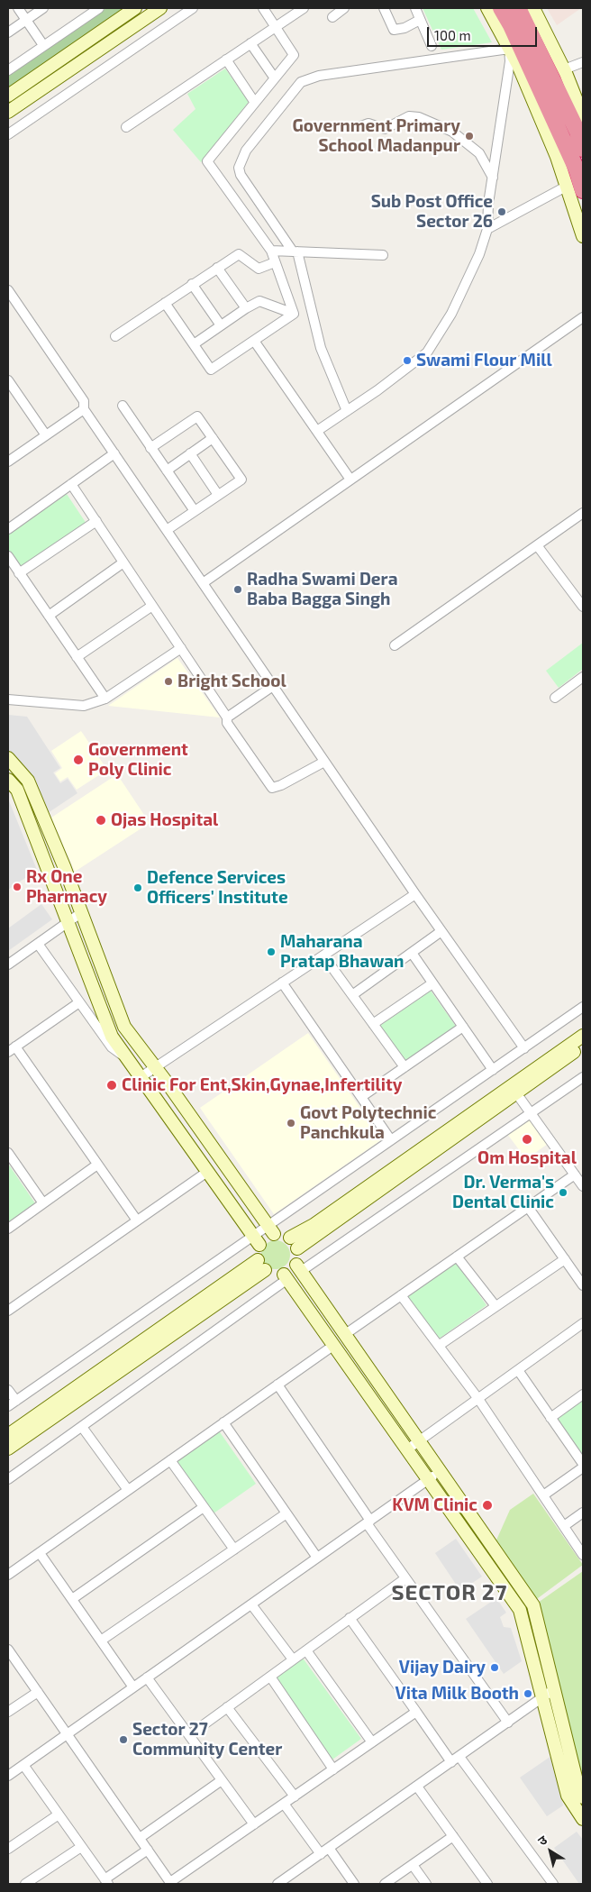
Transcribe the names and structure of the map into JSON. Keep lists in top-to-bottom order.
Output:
{
  "districts": ["SECTOR 27"],
  "places": [
    "Government Primary School Madanpur",
    "Sub Post Office Sector 26",
    "Swami Flour Mill",
    "Radha Swami Dera Baba Bagga Singh",
    "Bright School",
    "Government Poly Clinic",
    "Ojas Hospital",
    "Rx One Pharmacy",
    "Defence Services Officers' Institute",
    "Maharana Pratap Bhawan",
    "Clinic For Ent,Skin,Gynae,Infertility",
    "Govt Polytechnic Panchkula",
    "Om Hospital",
    "Dr. Verma's Dental Clinic",
    "KVM Clinic",
    "Vijay Dairy",
    "Vita Milk Booth",
    "Sector 27 Community Center"
  ],
  "scale_bar": "100 m",
  "north": "top left"
}
